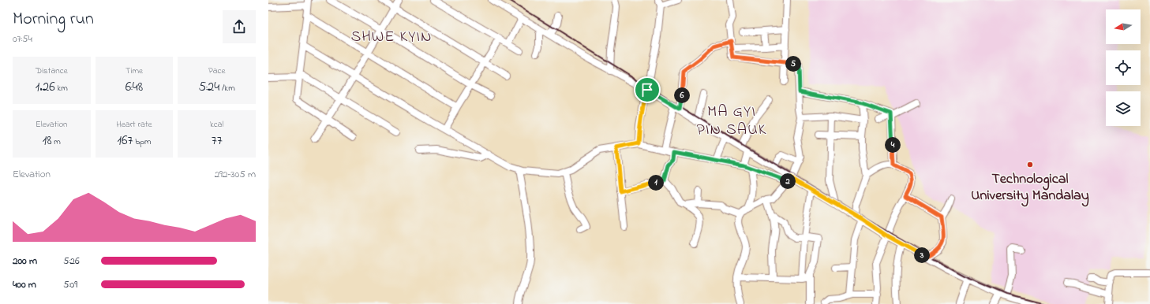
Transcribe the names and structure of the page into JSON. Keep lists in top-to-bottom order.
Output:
{
  "districts": ["SHWE KYIN", "MA GYI PIN SAUK"],
  "places": ["Technological University Mandalay"],
  "north": "left",
  "page": {
    "heading": ["Morning run", "07:54"],
    "stats": [
      ["Distance", "1.26 km"],
      ["Time", "6:48"],
      ["Pace", "5:24 /km"],
      ["Elevation", "18 m"],
      ["Heart rate", "167 bpm"],
      ["kcal", "77"]
    ],
    "pins": [
      "5",
      "6",
      "4",
      "2",
      "1",
      "3"
    ],
    "chart": ["Elevation", "292–305 m"],
    "list": [
      {
        "name": "200 m",
        "note": "5:26"
      },
      {
        "name": "400 m",
        "note": "5:09"
      }
    ]
  }
}
